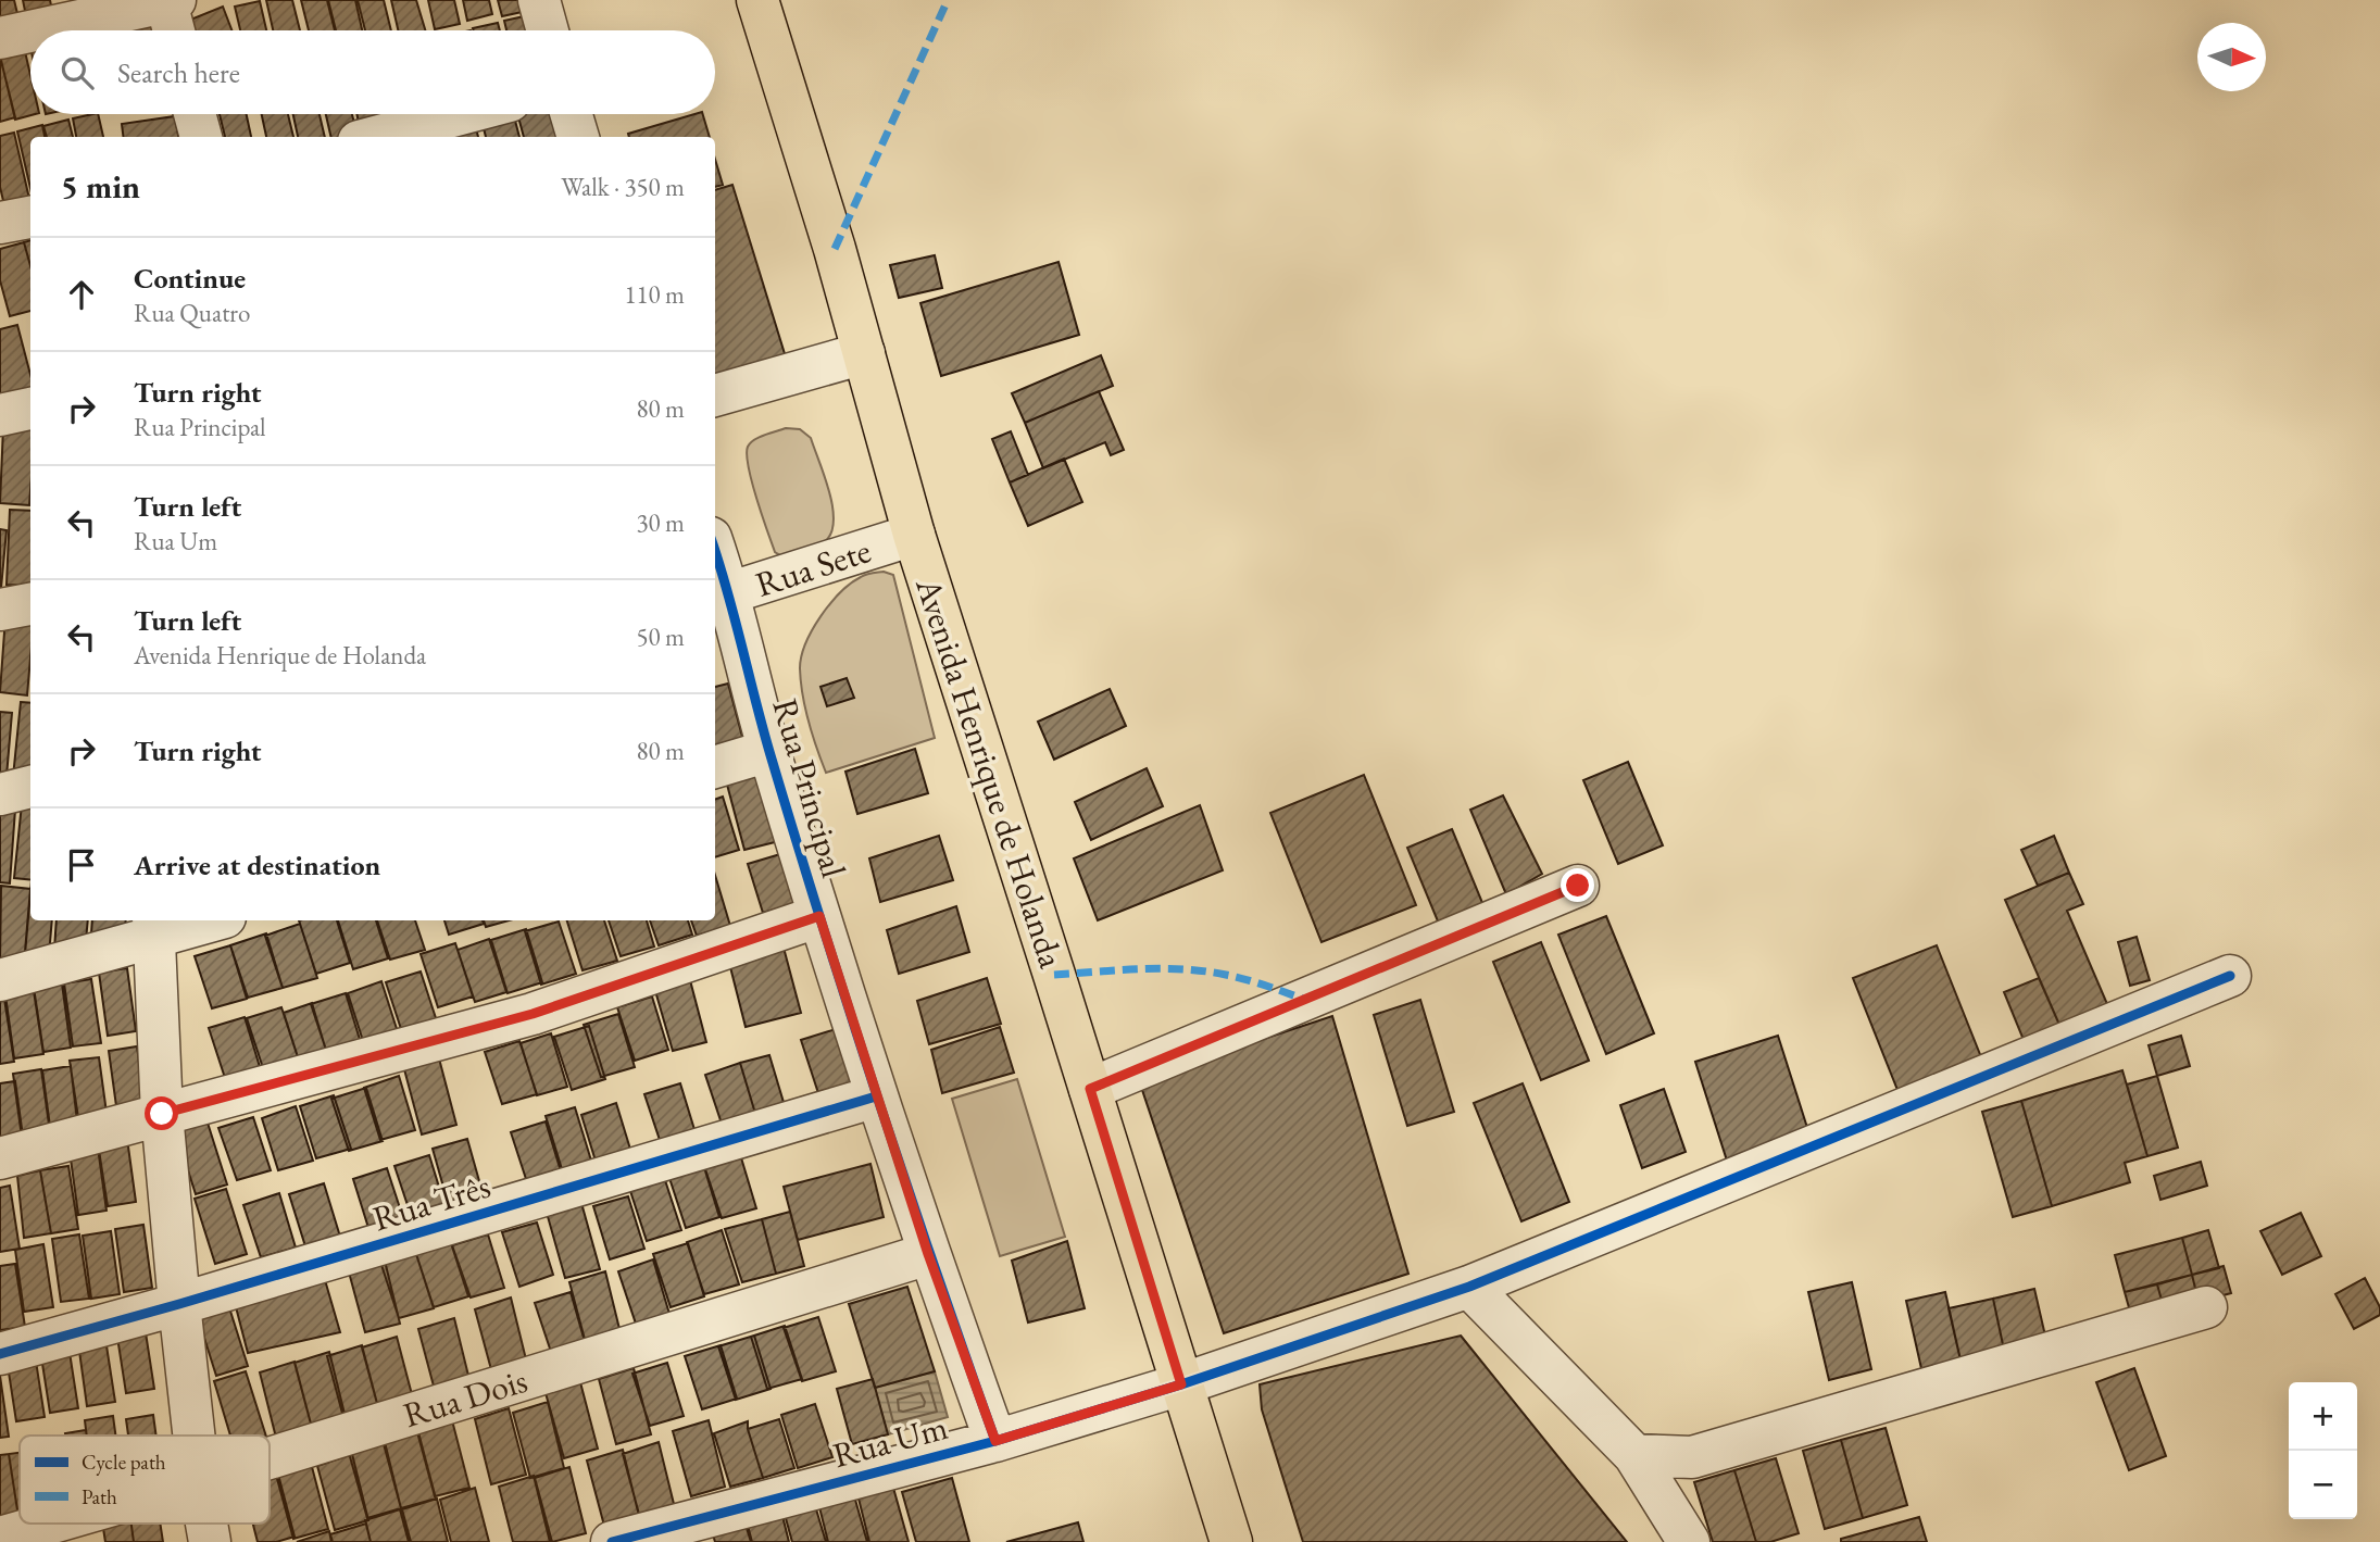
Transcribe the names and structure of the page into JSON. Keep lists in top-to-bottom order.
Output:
{
  "streets": {
    "main road": ["Avenida Henrique de Holanda"],
    "street": [
      "Rua Sete",
      "Rua Principal",
      "Rua Três",
      "Rua Dois",
      "Rua Um"
    ]
  },
  "crossings": [
    ["Rua Sete", "Avenida Henrique de Holanda"],
    ["Rua Sete", "Rua Principal"],
    ["Avenida Henrique de Holanda", "Rua Um"],
    ["Rua Principal", "Rua Três"],
    ["Rua Principal", "Rua Dois"],
    ["Rua Principal", "Rua Um"]
  ],
  "legend": ["Cycle path", "Path"],
  "north": "right",
  "page": {
    "search": "Search here",
    "heading": ["5 min", "Walk · 350 m"],
    "list": [
      ["Continue", "Rua Quatro", "110 m"],
      ["Turn right", "Rua Principal", "80 m"],
      ["Turn left", "Rua Um", "30 m"],
      ["Turn left", "Avenida Henrique de Holanda", "50 m"],
      ["Turn right", "80 m"],
      "Arrive at destination"
    ],
    "map_buttons": ["+", "−"]
  }
}
